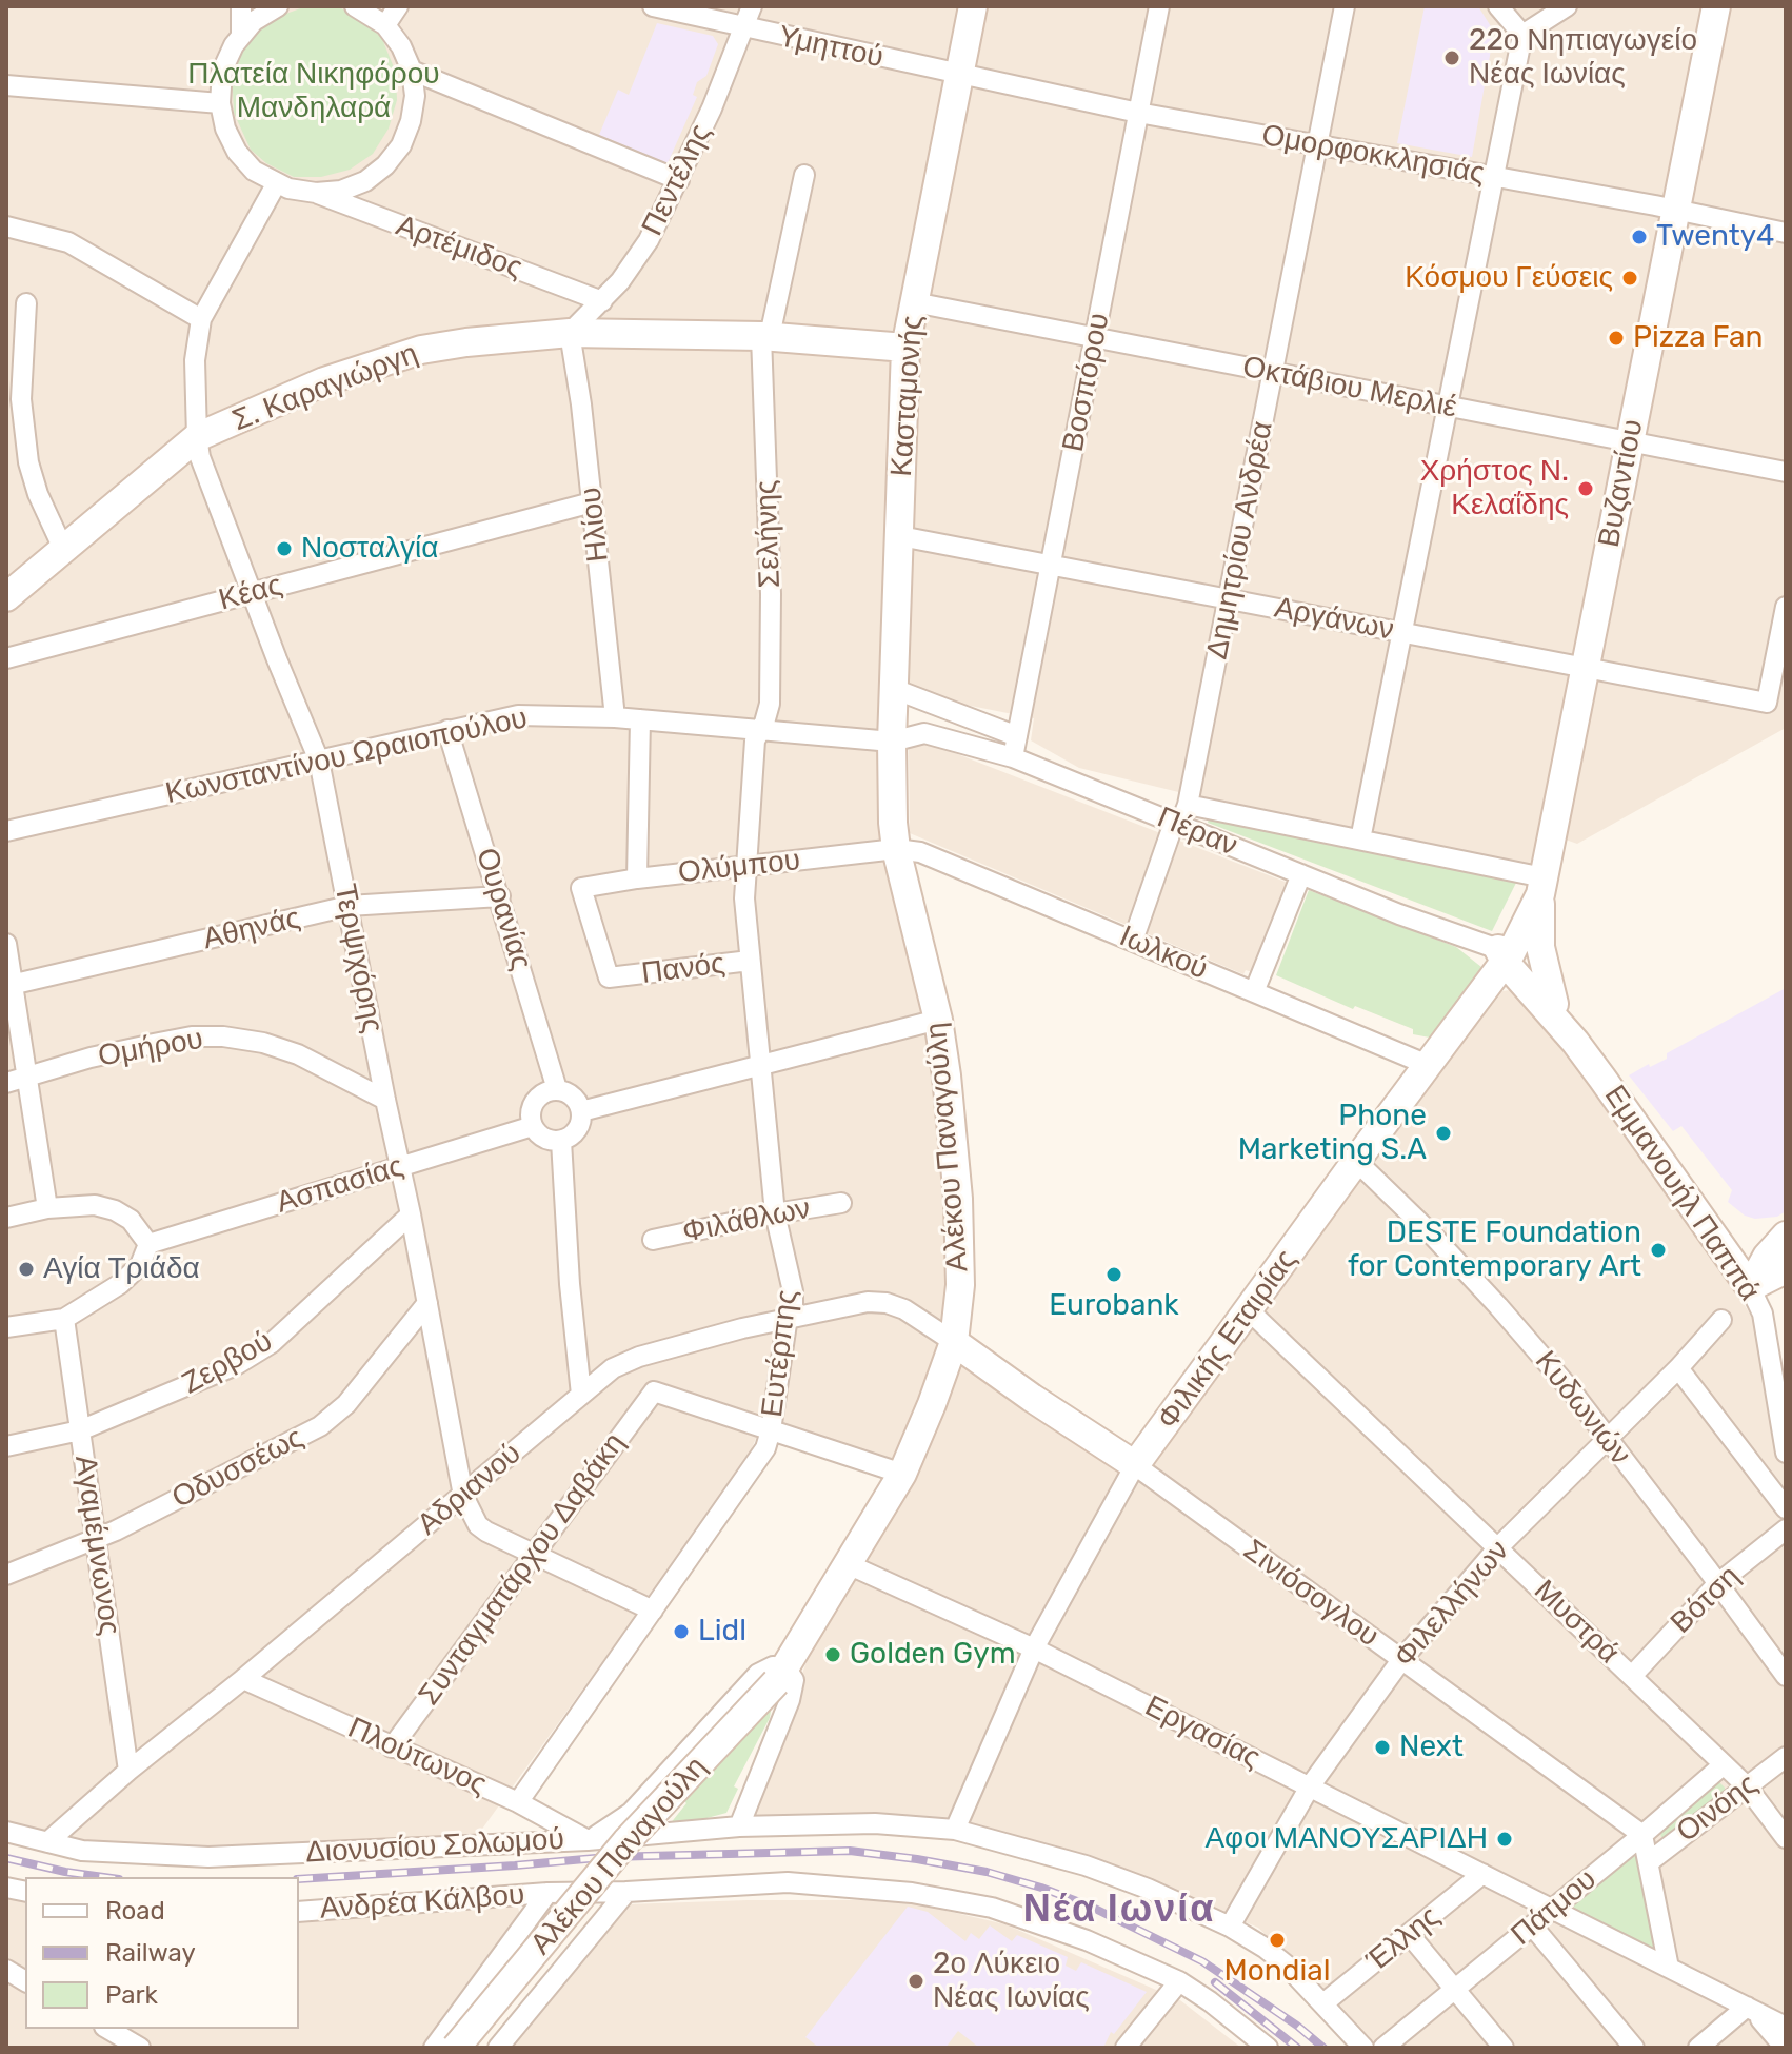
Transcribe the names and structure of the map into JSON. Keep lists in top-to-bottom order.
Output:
{
  "streets": {
    "street": [
      "Υμηττού",
      "Ομορφοκκλησιάς",
      "Πεντέλης",
      "Αρτέμιδος",
      "Βοσπόρου",
      "Σ. Καραγιώργη",
      "Οκτάβιου Μερλιέ",
      "Κασταμονής",
      "Βυζαντίου",
      "Ηλίου",
      "Σελήνης",
      "Δημητρίου Ανδρέα",
      "Κέας",
      "Αργάνων",
      "Κωνσταντίνου Ωραιοπούλου",
      "Πέραν",
      "Ολύμπου",
      "Ουρανίας",
      "Αθηνάς",
      "Ιωλκού",
      "Τερψιχόρης",
      "Πανός",
      "Ομήρου",
      "Αλέκου Παναγούλη",
      "Ασπασίας",
      "Εμμανουήλ Παππά",
      "Φιλάθλων",
      "Φιλικής Εταιρίας",
      "Ευτέρπης",
      "Ζερβού",
      "Κυδωνιών",
      "Οδυσσέως",
      "Αδριανού",
      "Αγαμέμνωνος",
      "Συνταγματάρχου Δαβάκη",
      "Σινιόσογλου",
      "Βότση",
      "Φιλελλήνων",
      "Μυστρά",
      "Εργασίας",
      "Πλούτωνος",
      "Οινόης",
      "Διονυσίου Σολωμού",
      "Ανδρέα Κάλβου",
      "Πάτμου",
      "Έλλης"
    ]
  },
  "crossings": [
    ["Υμηττού", "Ομορφοκκλησιάς"],
    ["Υμηττού", "Πεντέλης"],
    ["Υμηττού", "Κασταμονής"],
    ["Ομορφοκκλησιάς", "Βοσπόρου"],
    ["Ομορφοκκλησιάς", "Κασταμονής"],
    ["Ομορφοκκλησιάς", "Βυζαντίου"],
    ["Ομορφοκκλησιάς", "Δημητρίου Ανδρέα"],
    ["Πεντέλης", "Αρτέμιδος"],
    ["Πεντέλης", "Σ. Καραγιώργη"],
    ["Πεντέλης", "Ηλίου"],
    ["Βοσπόρου", "Οκτάβιου Μερλιέ"],
    ["Βοσπόρου", "Αργάνων"],
    ["Βοσπόρου", "Πέραν"],
    ["Σ. Καραγιώργη", "Κασταμονής"],
    ["Σ. Καραγιώργη", "Ηλίου"],
    ["Σ. Καραγιώργη", "Σελήνης"],
    ["Σ. Καραγιώργη", "Τερψιχόρης"],
    ["Οκτάβιου Μερλιέ", "Κασταμονής"],
    ["Οκτάβιου Μερλιέ", "Βυζαντίου"],
    ["Οκτάβιου Μερλιέ", "Δημητρίου Ανδρέα"],
    ["Κασταμονής", "Αργάνων"],
    ["Κασταμονής", "Κωνσταντίνου Ωραιοπούλου"],
    ["Κασταμονής", "Πέραν"],
    ["Κασταμονής", "Αλέκου Παναγούλη"],
    ["Βυζαντίου", "Αργάνων"],
    ["Βυζαντίου", "Πέραν"],
    ["Βυζαντίου", "Φιλικής Εταιρίας"],
    ["Ηλίου", "Κέας"],
    ["Ηλίου", "Κωνσταντίνου Ωραιοπούλου"],
    ["Σελήνης", "Κωνσταντίνου Ωραιοπούλου"],
    ["Σελήνης", "Ευτέρπης"],
    ["Δημητρίου Ανδρέα", "Αργάνων"],
    ["Δημητρίου Ανδρέα", "Πέραν"],
    ["Δημητρίου Ανδρέα", "Ιωλκού"],
    ["Κέας", "Τερψιχόρης"],
    ["Κωνσταντίνου Ωραιοπούλου", "Πέραν"],
    ["Κωνσταντίνου Ωραιοπούλου", "Ουρανίας"],
    ["Κωνσταντίνου Ωραιοπούλου", "Τερψιχόρης"],
    ["Κωνσταντίνου Ωραιοπούλου", "Αλέκου Παναγούλη"],
    ["Κωνσταντίνου Ωραιοπούλου", "Ευτέρπης"],
    ["Πέραν", "Αλέκου Παναγούλη"],
    ["Πέραν", "Εμμανουήλ Παππά"],
    ["Πέραν", "Φιλικής Εταιρίας"],
    ["Ολύμπου", "Ιωλκού"],
    ["Ολύμπου", "Πανός"],
    ["Ολύμπου", "Αλέκου Παναγούλη"],
    ["Ολύμπου", "Ευτέρπης"],
    ["Ουρανίας", "Αθηνάς"],
    ["Ουρανίας", "Ασπασίας"],
    ["Αθηνάς", "Τερψιχόρης"],
    ["Ιωλκού", "Αλέκου Παναγούλη"],
    ["Ιωλκού", "Φιλικής Εταιρίας"],
    ["Τερψιχόρης", "Ομήρου"],
    ["Τερψιχόρης", "Ασπασίας"],
    ["Τερψιχόρης", "Ζερβού"],
    ["Τερψιχόρης", "Οδυσσέως"],
    ["Τερψιχόρης", "Αδριανού"],
    ["Πανός", "Ευτέρπης"],
    ["Αλέκου Παναγούλη", "Αδριανού"],
    ["Αλέκου Παναγούλη", "Σινιόσογλου"],
    ["Αλέκου Παναγούλη", "Εργασίας"],
    ["Αλέκου Παναγούλη", "Διονυσίου Σολωμού"],
    ["Εμμανουήλ Παππά", "Φιλικής Εταιρίας"],
    ["Φιλάθλων", "Ευτέρπης"],
    ["Φιλικής Εταιρίας", "Κυδωνιών"],
    ["Φιλικής Εταιρίας", "Σινιόσογλου"],
    ["Φιλικής Εταιρίας", "Μυστρά"],
    ["Φιλικής Εταιρίας", "Εργασίας"],
    ["Φιλικής Εταιρίας", "Διονυσίου Σολωμού"],
    ["Ευτέρπης", "Αδριανού"],
    ["Ευτέρπης", "Πλούτωνος"],
    ["Ζερβού", "Αγαμέμνωνος"],
    ["Κυδωνιών", "Βότση"],
    ["Κυδωνιών", "Φιλελλήνων"],
    ["Οδυσσέως", "Αγαμέμνωνος"],
    ["Αδριανού", "Αγαμέμνωνος"],
    ["Αδριανού", "Σινιόσογλου"],
    ["Αδριανού", "Πλούτωνος"],
    ["Αδριανού", "Διονυσίου Σολωμού"],
    ["Συνταγματάρχου Δαβάκη", "Πλούτωνος"],
    ["Σινιόσογλου", "Φιλελλήνων"],
    ["Σινιόσογλου", "Πάτμου"],
    ["Βότση", "Μυστρά"],
    ["Φιλελλήνων", "Μυστρά"],
    ["Φιλελλήνων", "Εργασίας"],
    ["Φιλελλήνων", "Διονυσίου Σολωμού"],
    ["Μυστρά", "Οινόης"],
    ["Μυστρά", "Πάτμου"],
    ["Εργασίας", "Πάτμου"],
    ["Εργασίας", "Έλλης"],
    ["Πλούτωνος", "Διονυσίου Σολωμού"],
    ["Διονυσίου Σολωμού", "Έλλης"]
  ],
  "districts": ["Νέα Ιωνία"],
  "parks": ["Πλατεία Νικηφόρου Μανδηλαρά"],
  "places": [
    "22ο Νηπιαγωγείο Νέας Ιωνίας",
    "Twenty4",
    "Κόσμου Γεύσεις",
    "Pizza Fan",
    "Χρήστος Ν. Κελαΐδης",
    "Νοσταλγία",
    "Phone Marketing S.A",
    "DESTE Foundation for Contemporary Art",
    "Αγία Τριάδα",
    "Eurobank",
    "Lidl",
    "Golden Gym",
    "Next",
    "Αφοι ΜΑΝΟΥΣΑΡΙΔΗ",
    "Mondial",
    "2ο Λύκειο Νέας Ιωνίας"
  ],
  "legend": ["Road", "Railway", "Park"]
}
